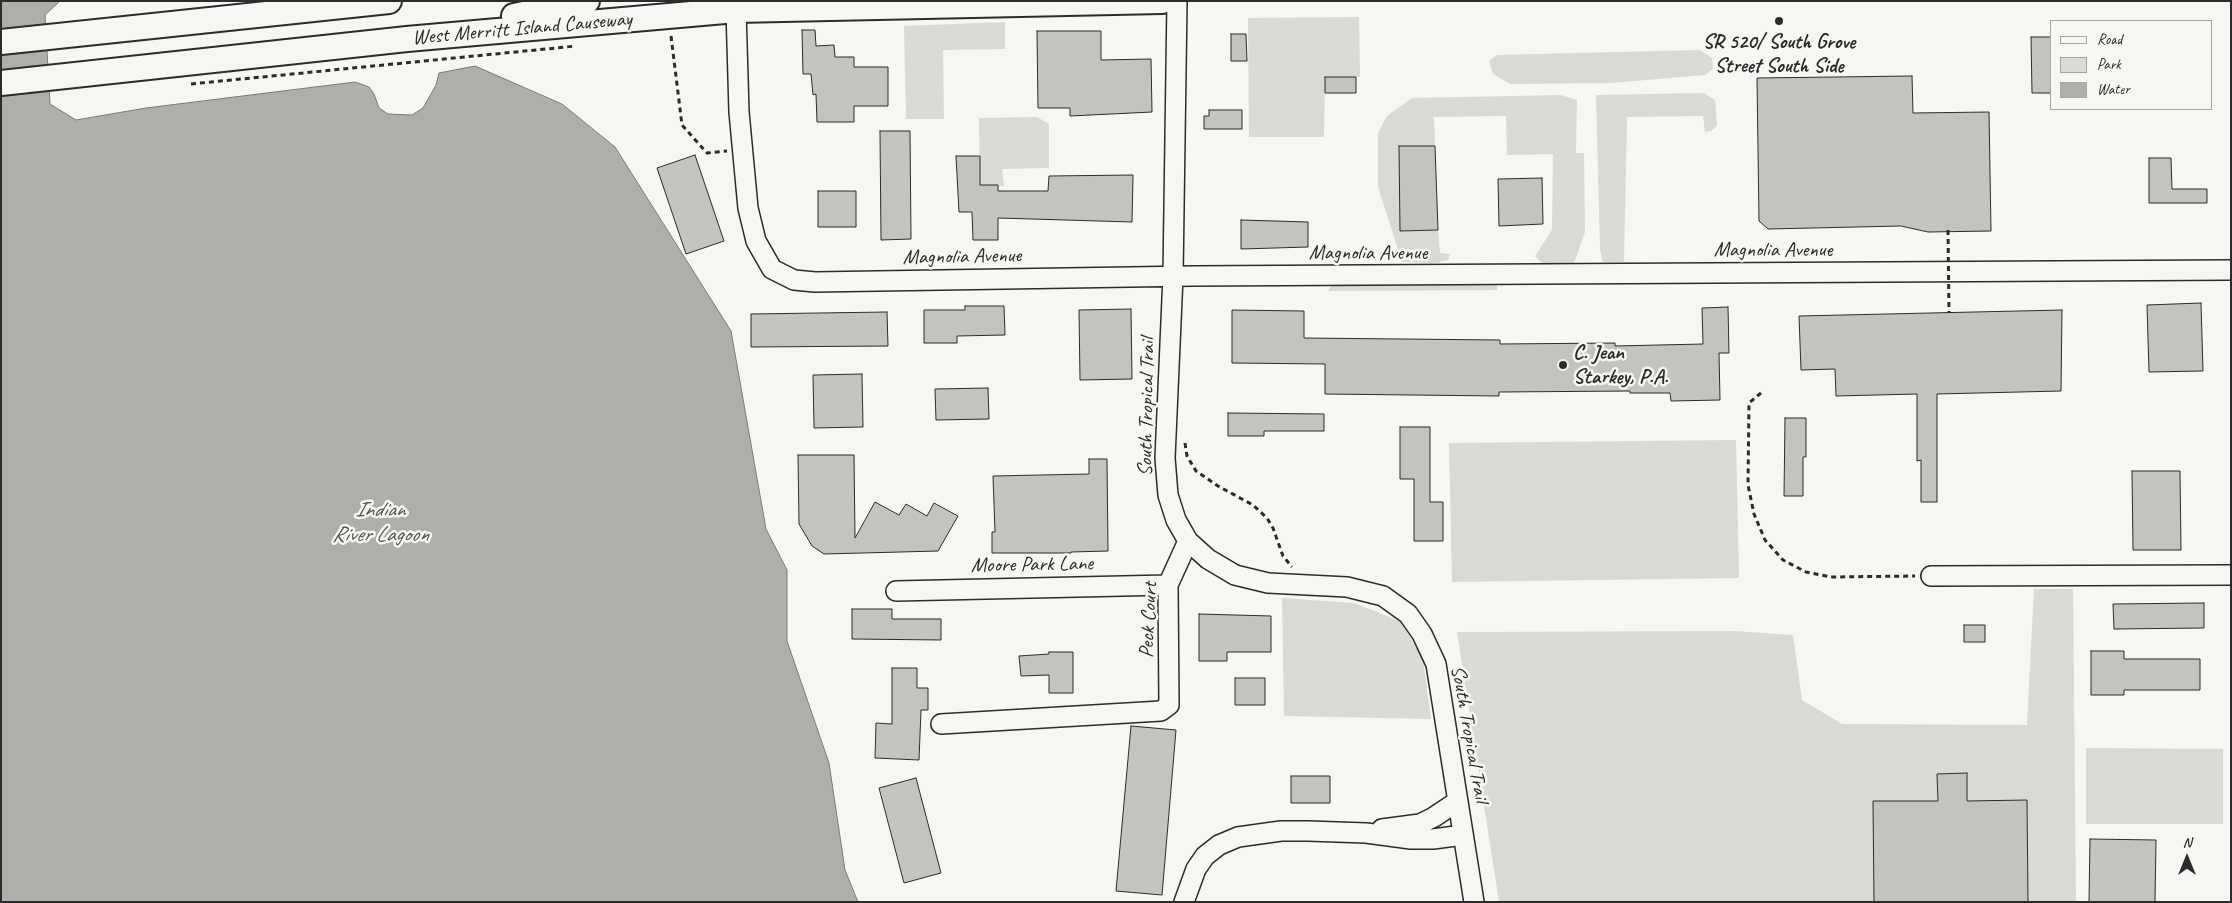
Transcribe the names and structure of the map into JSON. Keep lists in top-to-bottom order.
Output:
{
  "streets": {
    "main road": ["West Merritt Island Causeway"],
    "street": [
      "Magnolia Avenue",
      "South Tropical Trail",
      "Moore Park Lane",
      "Peck Court"
    ]
  },
  "crossings": [
    ["West Merritt Island Causeway", "Magnolia Avenue"],
    ["Magnolia Avenue", "South Tropical Trail"],
    ["South Tropical Trail", "Peck Court"],
    ["Moore Park Lane", "Peck Court"]
  ],
  "water": ["Indian River Lagoon"],
  "places": ["SR 520/ South Grove Street South Side", "C. Jean Starkey, P.A."],
  "legend": ["Road", "Park", "Water"],
  "north": "top"
}
